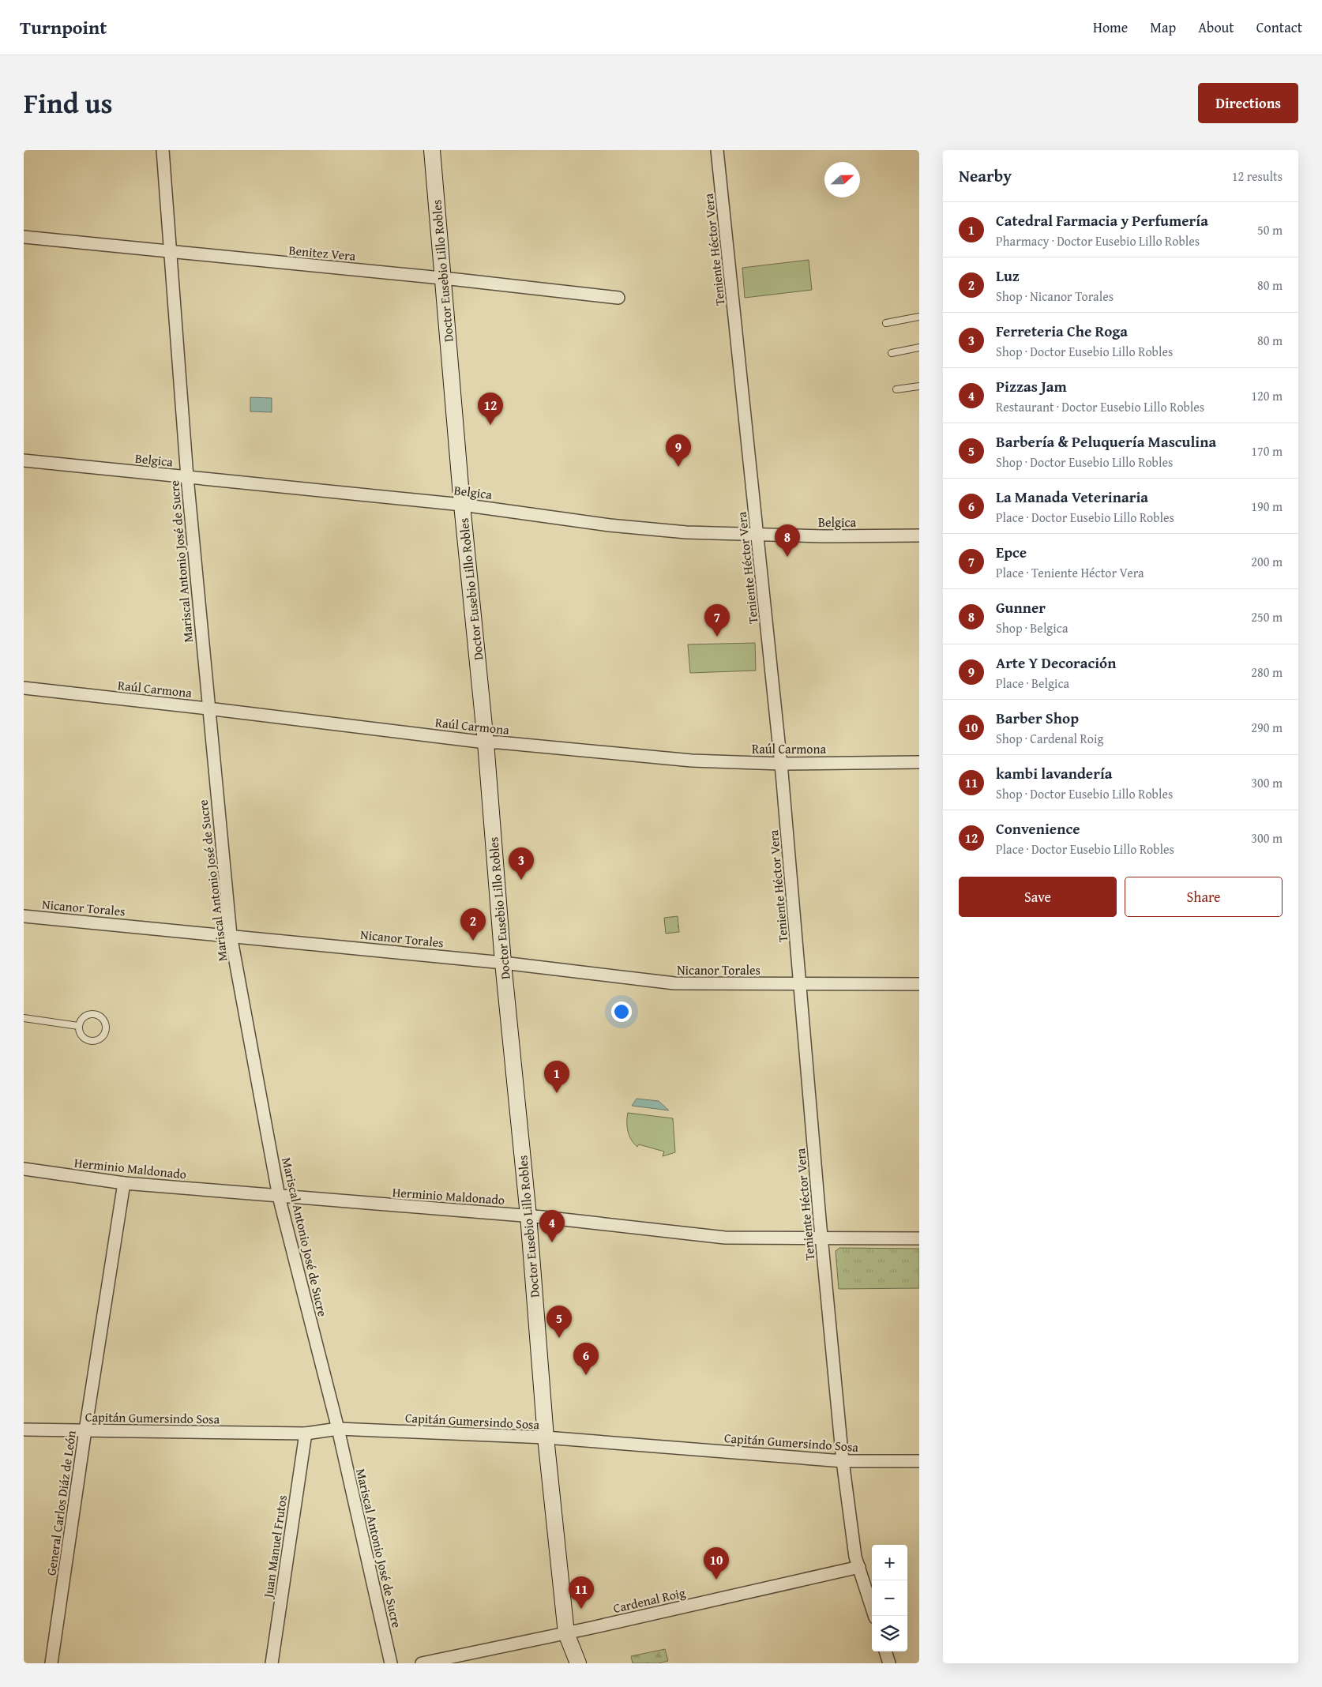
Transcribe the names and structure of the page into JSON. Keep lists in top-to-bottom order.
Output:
{
  "streets": {
    "main road": ["Doctor Eusebio Lillo Robles"],
    "street": [
      "Teniente Héctor Vera",
      "Benitez Vera",
      "Belgica",
      "Mariscal Antonio José de Sucre",
      "Raúl Carmona",
      "Nicanor Torales",
      "Herminio Maldonado",
      "Capitán Gumersindo Sosa",
      "General Carlos Diáz de León",
      "Juan Manuel Frutos",
      "Cardenal Roig"
    ]
  },
  "crossings": [
    ["Teniente Héctor Vera", "Belgica"],
    ["Teniente Héctor Vera", "Raúl Carmona"],
    ["Teniente Héctor Vera", "Nicanor Torales"],
    ["Teniente Héctor Vera", "Herminio Maldonado"],
    ["Teniente Héctor Vera", "Capitán Gumersindo Sosa"],
    ["Teniente Héctor Vera", "Cardenal Roig"],
    ["Benitez Vera", "Doctor Eusebio Lillo Robles"],
    ["Benitez Vera", "Mariscal Antonio José de Sucre"],
    ["Doctor Eusebio Lillo Robles", "Belgica"],
    ["Doctor Eusebio Lillo Robles", "Raúl Carmona"],
    ["Doctor Eusebio Lillo Robles", "Nicanor Torales"],
    ["Doctor Eusebio Lillo Robles", "Herminio Maldonado"],
    ["Doctor Eusebio Lillo Robles", "Capitán Gumersindo Sosa"],
    ["Doctor Eusebio Lillo Robles", "Cardenal Roig"],
    ["Belgica", "Mariscal Antonio José de Sucre"],
    ["Mariscal Antonio José de Sucre", "Raúl Carmona"],
    ["Mariscal Antonio José de Sucre", "Nicanor Torales"],
    ["Mariscal Antonio José de Sucre", "Herminio Maldonado"],
    ["Mariscal Antonio José de Sucre", "Capitán Gumersindo Sosa"],
    ["Herminio Maldonado", "General Carlos Diáz de León"],
    ["Capitán Gumersindo Sosa", "General Carlos Diáz de León"],
    ["Capitán Gumersindo Sosa", "Juan Manuel Frutos"]
  ],
  "north": "right",
  "page": {
    "header": "Turnpoint",
    "nav": [
      "Home",
      "Map",
      "About",
      "Contact"
    ],
    "title": "Find us",
    "buttons": [
      "Directions",
      ["Save", "Share"]
    ],
    "heading": ["Nearby", "12 results"],
    "list": [
      {
        "mark": "1",
        "name": "Catedral Farmacia y Perfumería",
        "note": "Pharmacy · Doctor Eusebio Lillo Robles",
        "value": "50 m"
      },
      {
        "mark": "2",
        "name": "Luz",
        "note": "Shop · Nicanor Torales",
        "value": "80 m"
      },
      {
        "mark": "3",
        "name": "Ferreteria Che Roga",
        "note": "Shop · Doctor Eusebio Lillo Robles",
        "value": "80 m"
      },
      {
        "mark": "4",
        "name": "Pizzas Jam",
        "note": "Restaurant · Doctor Eusebio Lillo Robles",
        "value": "120 m"
      },
      {
        "mark": "5",
        "name": "Barbería & Peluquería Masculina",
        "note": "Shop · Doctor Eusebio Lillo Robles",
        "value": "170 m"
      },
      {
        "mark": "6",
        "name": "La Manada Veterinaria",
        "note": "Place · Doctor Eusebio Lillo Robles",
        "value": "190 m"
      },
      {
        "mark": "7",
        "name": "Epce",
        "note": "Place · Teniente Héctor Vera",
        "value": "200 m"
      },
      {
        "mark": "8",
        "name": "Gunner",
        "note": "Shop · Belgica",
        "value": "250 m"
      },
      {
        "mark": "9",
        "name": "Arte Y Decoración",
        "note": "Place · Belgica",
        "value": "280 m"
      },
      {
        "mark": "10",
        "name": "Barber Shop",
        "note": "Shop · Cardenal Roig",
        "value": "290 m"
      },
      {
        "mark": "11",
        "name": "kambi lavandería",
        "note": "Shop · Doctor Eusebio Lillo Robles",
        "value": "300 m"
      },
      {
        "mark": "12",
        "name": "Convenience",
        "note": "Place · Doctor Eusebio Lillo Robles",
        "value": "300 m"
      }
    ],
    "pins": [
      "12",
      "9",
      "8",
      "7",
      "3",
      "2",
      "1",
      "4",
      "5",
      "6",
      "10",
      "11"
    ],
    "map_buttons": ["+", "−"]
  }
}
